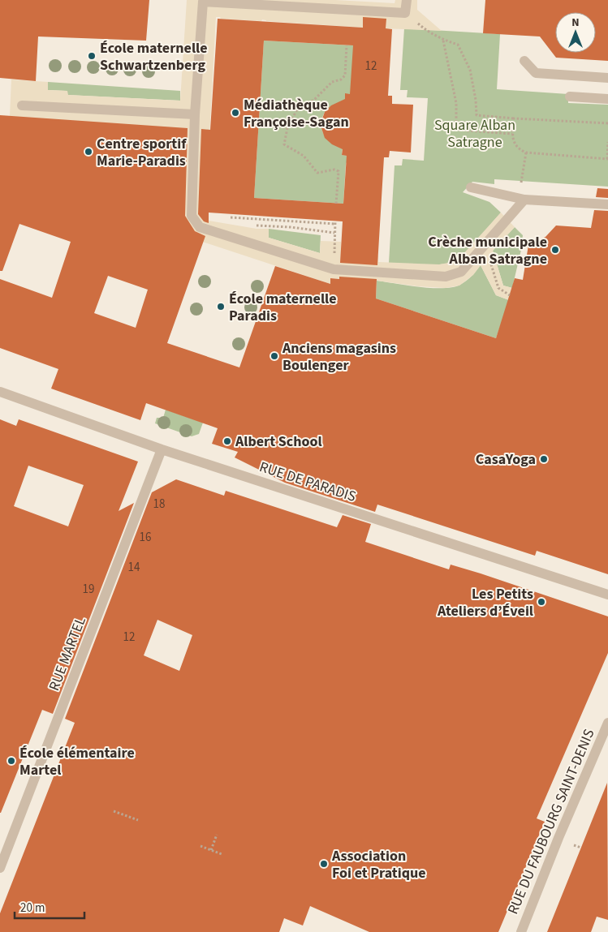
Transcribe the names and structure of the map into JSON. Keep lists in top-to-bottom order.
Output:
{
  "streets": {
    "street": ["RUE DE PARADIS", "RUE MARTEL", "RUE DU FAUBOURG SAINT-DENIS"]
  },
  "crossings": [
    ["RUE DE PARADIS", "RUE MARTEL"]
  ],
  "parks": ["Square Alban Satragne"],
  "places": [
    "École maternelle Schwartzenberg",
    "Médiathèque Françoise-Sagan",
    "Centre sportif Marie-Paradis",
    "Crèche municipale Alban Satragne",
    "École maternelle Paradis",
    "Anciens magasins Boulenger",
    "Albert School",
    "CasaYoga",
    "Les Petits Ateliers d’Éveil",
    "École élémentaire Martel",
    "Association Foi et Pratique"
  ],
  "house_numbers": [
    "12",
    "18",
    "16",
    "14",
    "19",
    "12"
  ],
  "scale_bar": "20 m",
  "north": "top"
}
